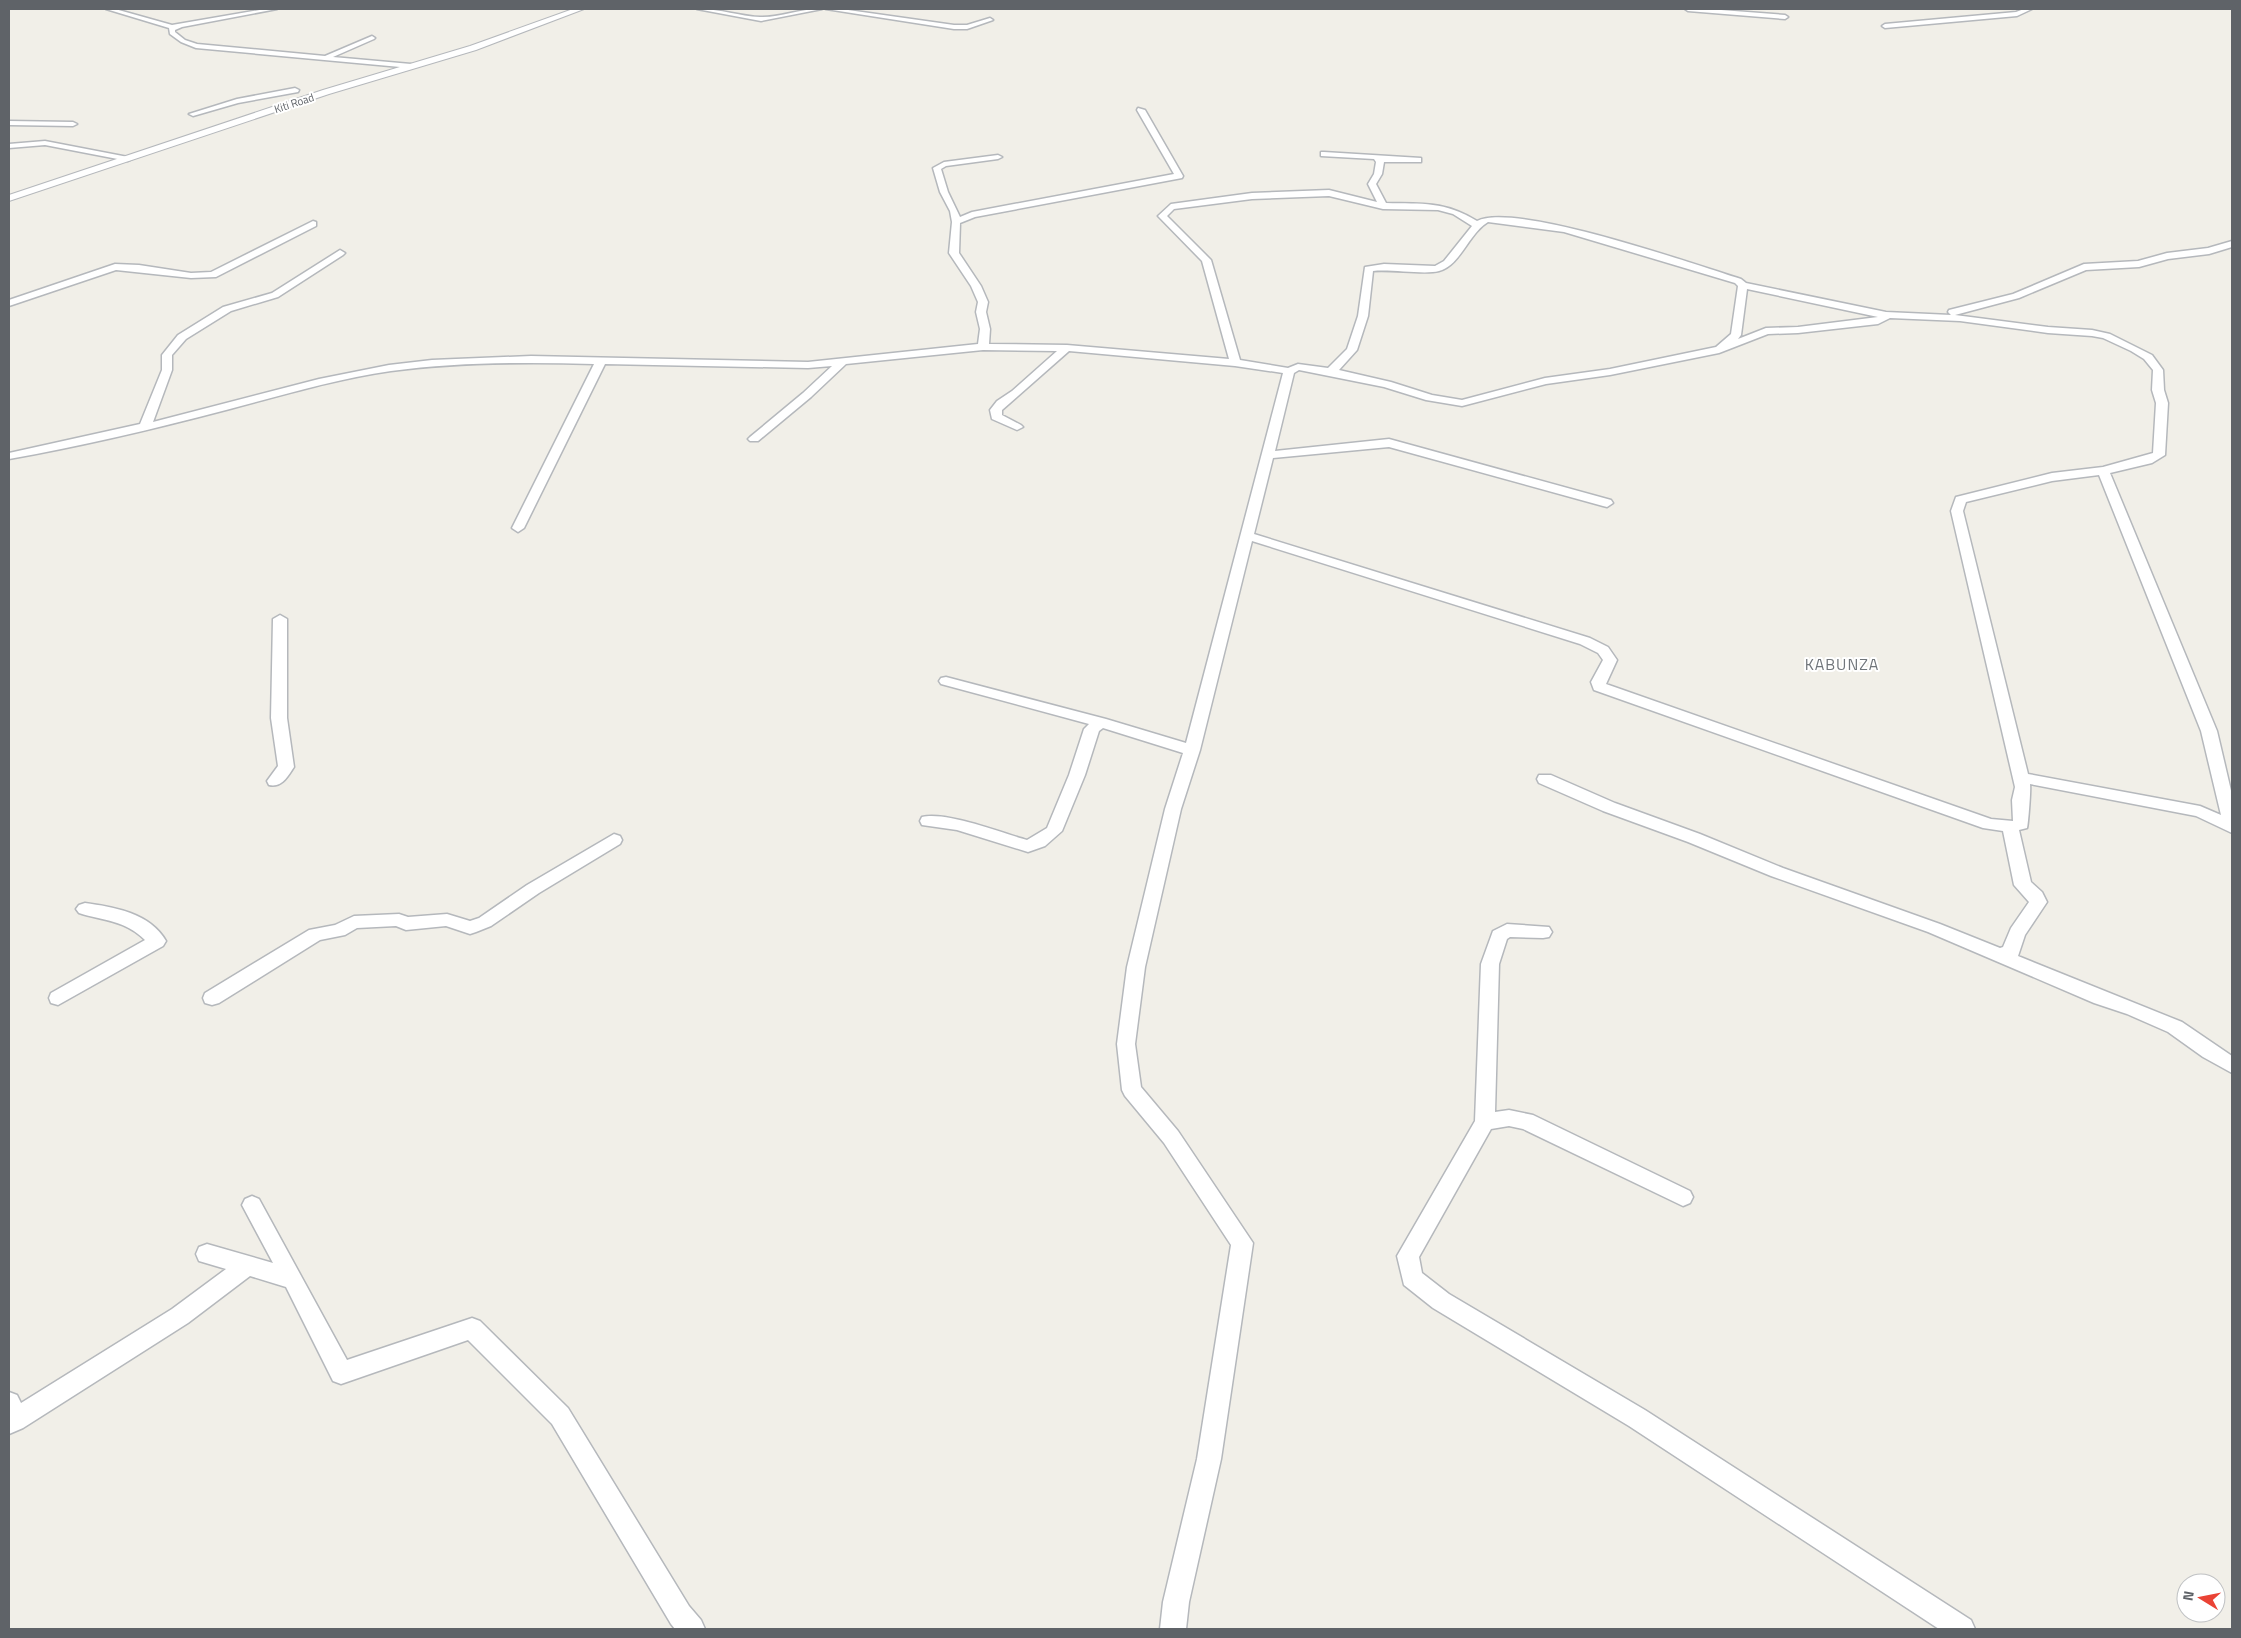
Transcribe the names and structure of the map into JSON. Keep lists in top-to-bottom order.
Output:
{
  "streets": {
    "street": ["Kiti Road"]
  },
  "districts": ["KABUNZA"],
  "north": "left"
}
